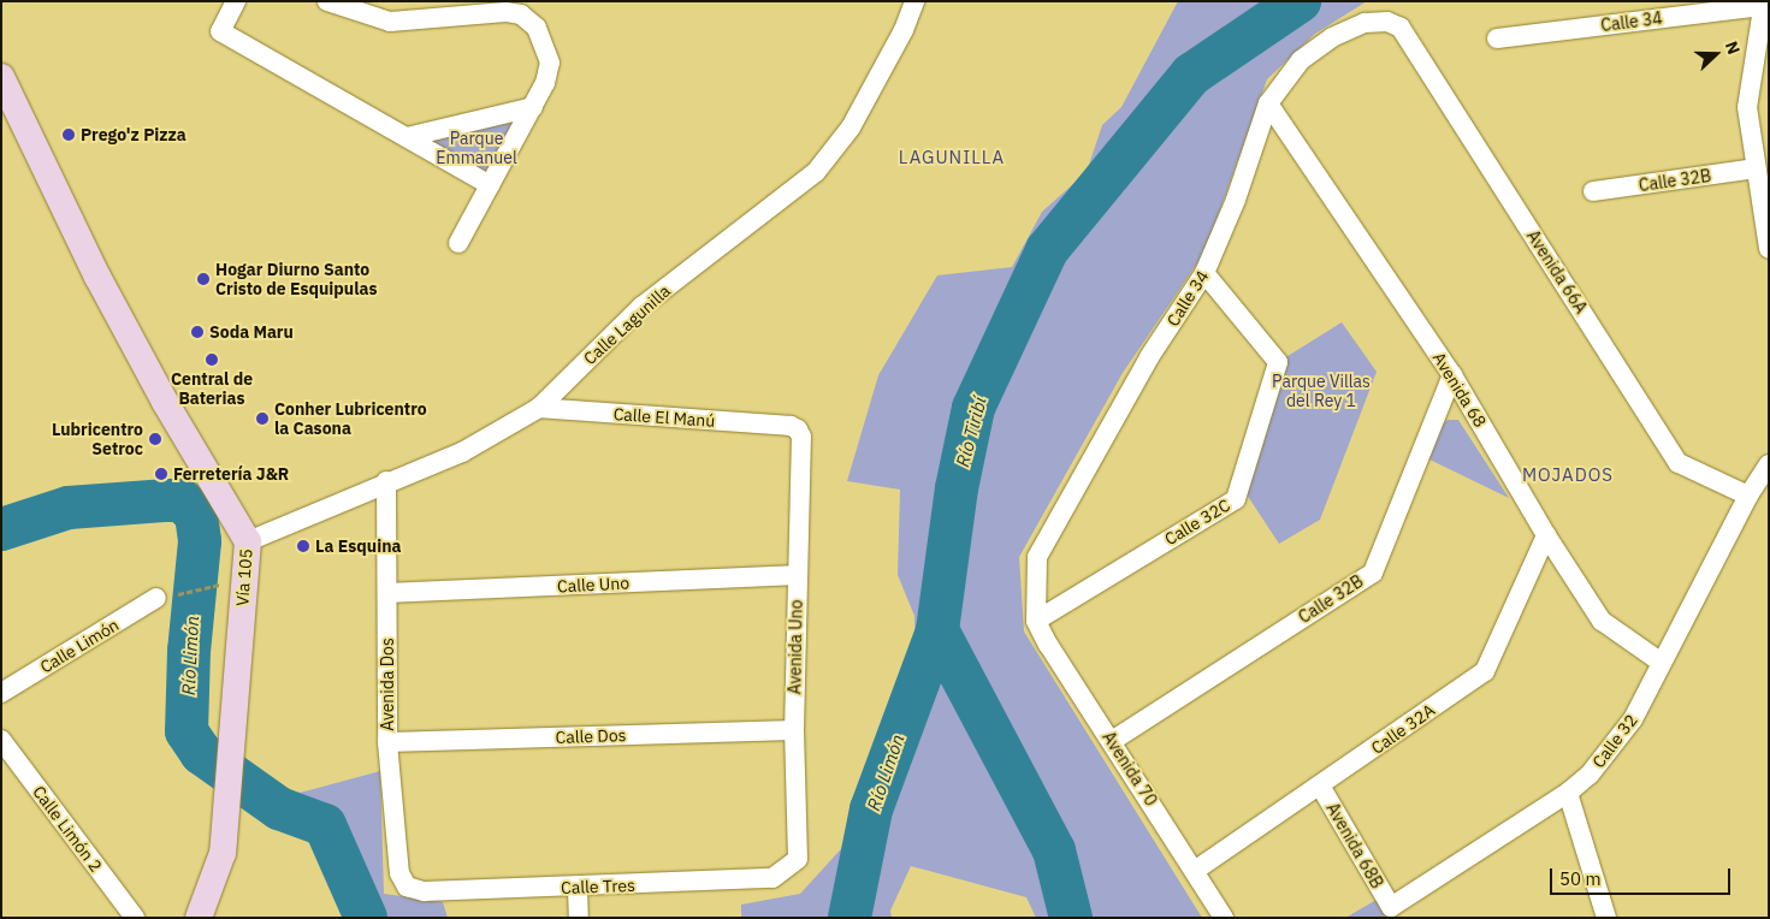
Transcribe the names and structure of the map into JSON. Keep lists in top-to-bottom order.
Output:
{
  "streets": {
    "main road": ["Vía 105"],
    "street": [
      "Calle 34",
      "Calle 32B",
      "Avenida 66A",
      "Calle Lagunilla",
      "Avenida 68",
      "Calle El Manú",
      "Calle 32C",
      "Calle Uno",
      "Calle Limón",
      "Avenida Uno",
      "Avenida Dos",
      "Calle 32A",
      "Calle Dos",
      "Calle 32",
      "Avenida 70",
      "Calle Limón 2",
      "Avenida 68B",
      "Calle Tres"
    ]
  },
  "crossings": [
    ["Calle 34", "Avenida 66A"],
    ["Calle 34", "Avenida 68"],
    ["Calle 34", "Calle 32C"],
    ["Calle 34", "Avenida 70"],
    ["Calle 32B", "Avenida 68"],
    ["Calle 32B", "Avenida 70"],
    ["Avenida 66A", "Calle 32"],
    ["Calle Lagunilla", "Calle El Manú"],
    ["Calle Lagunilla", "Vía 105"],
    ["Calle Lagunilla", "Avenida Dos"],
    ["Avenida 68", "Calle 32A"],
    ["Avenida 68", "Calle 32"],
    ["Calle El Manú", "Avenida Uno"],
    ["Calle 32C", "Avenida 70"],
    ["Calle Uno", "Avenida Uno"],
    ["Calle Uno", "Avenida Dos"],
    ["Avenida Uno", "Calle Dos"],
    ["Avenida Uno", "Calle Tres"],
    ["Avenida Dos", "Calle Dos"],
    ["Avenida Dos", "Calle Tres"],
    ["Calle 32A", "Avenida 70"],
    ["Calle 32A", "Avenida 68B"],
    ["Calle 32", "Avenida 68B"]
  ],
  "districts": ["LAGUNILLA", "MOJADOS"],
  "water": ["Río Tiribí", "Río Limón"],
  "parks": ["Parque Emmanuel", "Parque Villas del Rey 1"],
  "places": [
    "Prego'z Pizza",
    "Hogar Diurno Santo Cristo de Esquipulas",
    "Soda Maru",
    "Central de Baterias",
    "Conher Lubricentro la Casona",
    "Lubricentro Setroc",
    "Ferretería J&R",
    "La Esquina"
  ],
  "scale_bar": "50 m",
  "north": "right"
}
